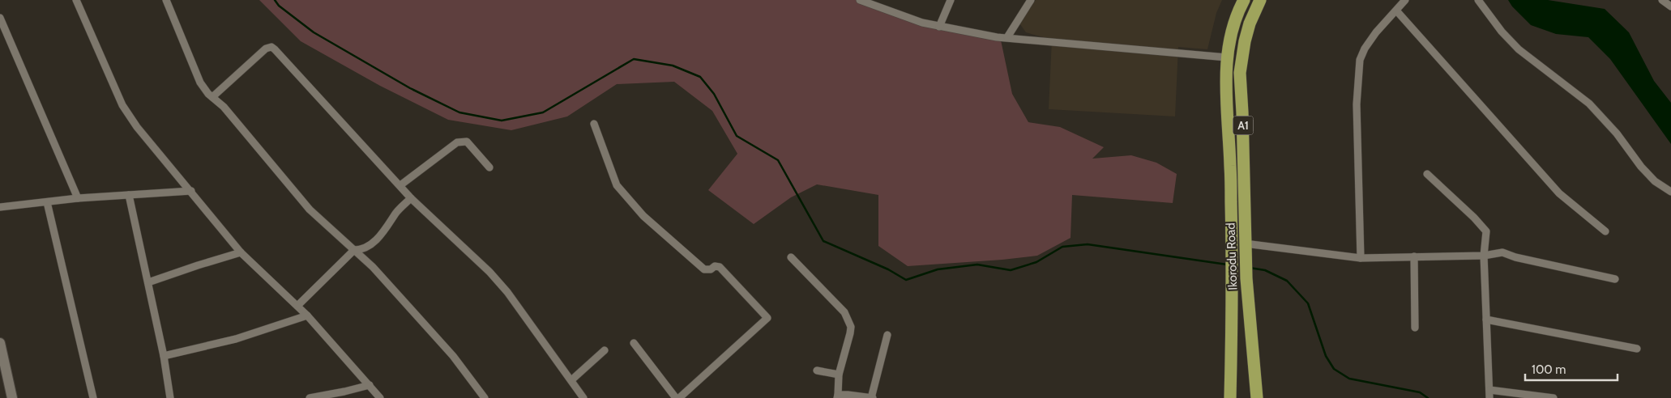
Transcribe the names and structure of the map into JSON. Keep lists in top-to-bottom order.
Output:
{
  "streets": {
    "highway": ["A1", "Ikorodu Road"]
  },
  "scale_bar": "100 m"
}
